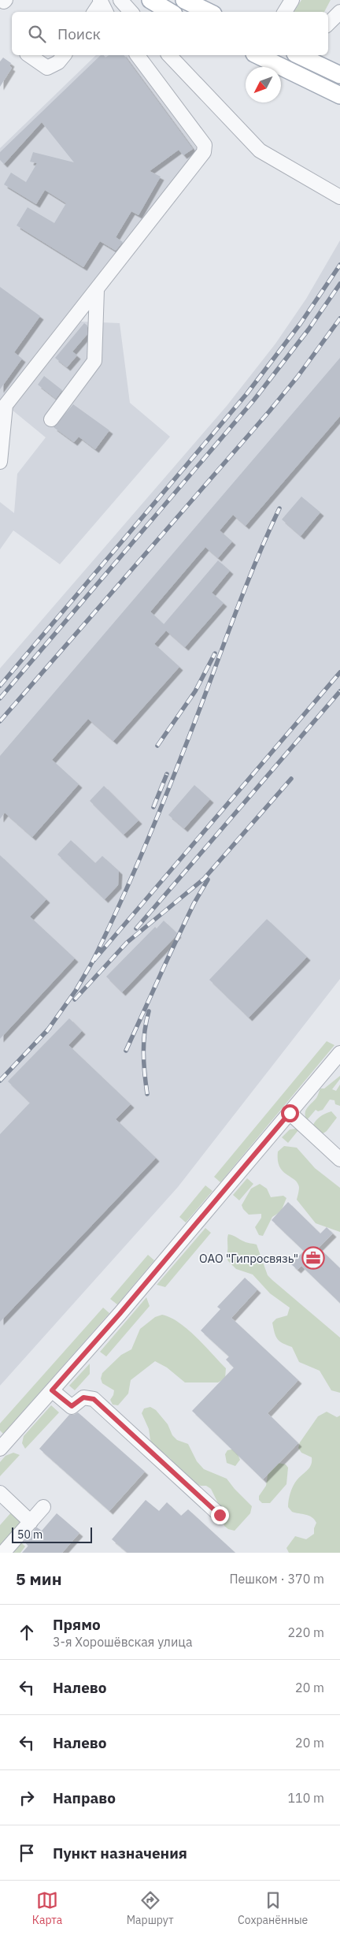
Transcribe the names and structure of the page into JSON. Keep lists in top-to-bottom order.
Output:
{
  "places": {
    "office": ["ОАО \"Гипросвязь\""]
  },
  "scale_bar": "50 m",
  "north": "bottom left",
  "page": {
    "search": "Поиск",
    "scale": "50 m",
    "heading": ["5 мин", "Пешком · 370 m"],
    "list": [
      ["Прямо", "3-я Хорошёвская улица", "220 m"],
      ["Налево", "20 m"],
      ["Налево", "20 m"],
      ["Направо", "110 m"],
      "Пункт назначения"
    ],
    "nav": ["Карта", "Маршрут", "Сохранённые"]
  }
}
